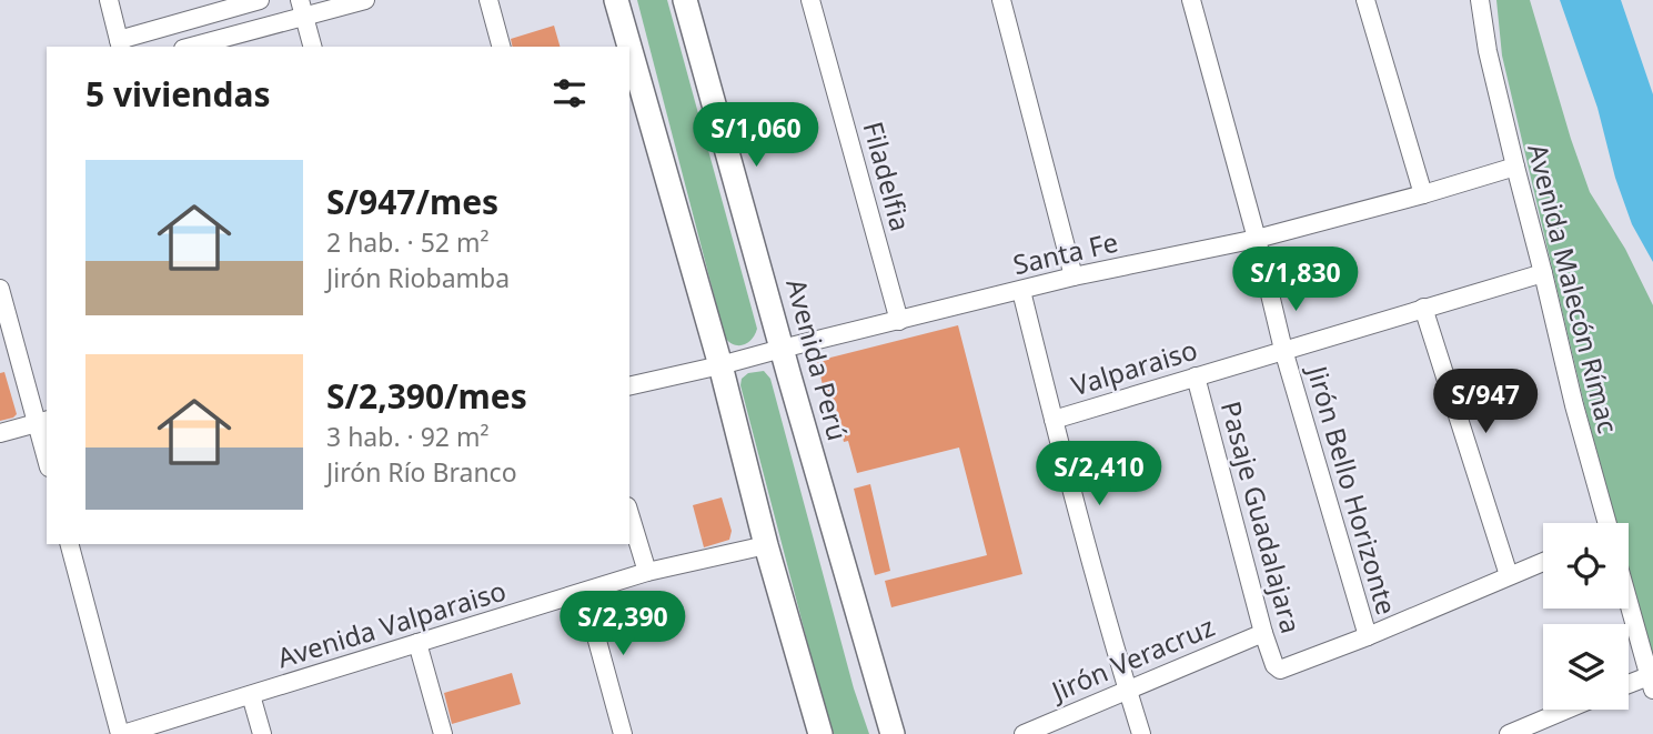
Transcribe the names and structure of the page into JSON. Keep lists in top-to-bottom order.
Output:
{
  "streets": {
    "main road": ["Avenida Perú"],
    "street": [
      "Filadelfia",
      "Santa Fe",
      "Avenida Malecón Rímac",
      "Valparaiso",
      "Jirón Bello Horizonte",
      "Pasaje Guadalajara",
      "Avenida Valparaiso",
      "Jirón Veracruz"
    ]
  },
  "crossings": [
    ["Filadelfia", "Santa Fe"],
    ["Santa Fe", "Avenida Malecón Rímac"],
    ["Santa Fe", "Avenida Perú"],
    ["Santa Fe", "Jirón Bello Horizonte"],
    ["Avenida Malecón Rímac", "Valparaiso"],
    ["Valparaiso", "Jirón Bello Horizonte"],
    ["Valparaiso", "Pasaje Guadalajara"],
    ["Jirón Bello Horizonte", "Pasaje Guadalajara"],
    ["Pasaje Guadalajara", "Jirón Veracruz"]
  ],
  "page": {
    "heading": "5 viviendas",
    "price": [
      "S/1,060",
      "S/1,830",
      "S/947",
      "S/2,410",
      "S/2,390"
    ],
    "list": [
      {
        "name": "S/947/mes",
        "note": "2 hab. · 52 m² · Jirón Riobamba"
      },
      {
        "name": "S/2,390/mes",
        "note": "3 hab. · 92 m² · Jirón Río Branco"
      }
    ]
  }
}
